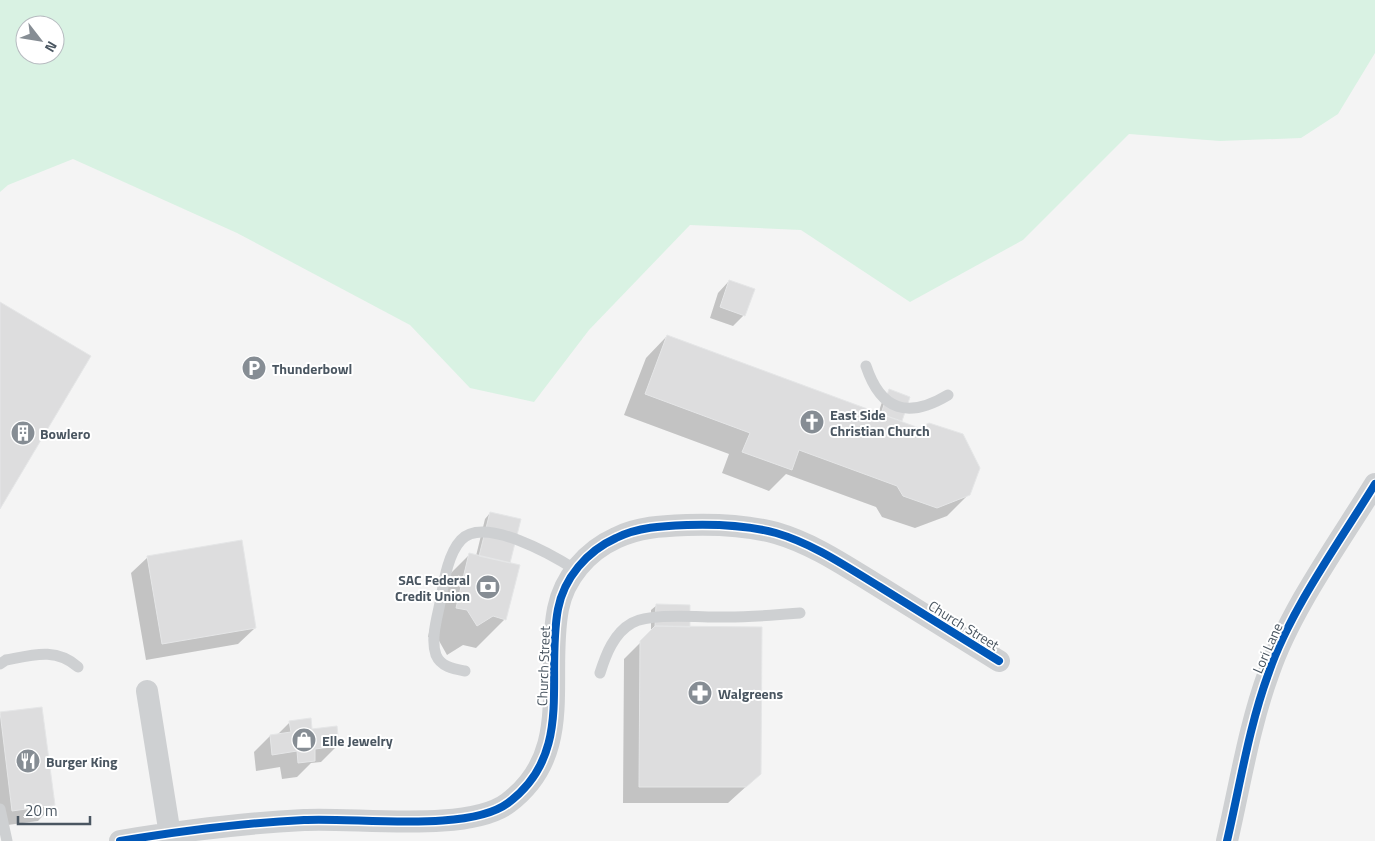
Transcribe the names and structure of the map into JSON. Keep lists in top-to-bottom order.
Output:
{
  "streets": {
    "street": ["Church Street", "Lori Lane"]
  },
  "places": {
    "parking": ["Thunderbowl"],
    "church": ["East Side Christian Church"],
    "building": ["Bowlero"],
    "bank": ["SAC Federal Credit Union"],
    "pharmacy": ["Walgreens"],
    "shop": ["Elle Jewelry"],
    "restaurant": ["Burger King"]
  },
  "scale_bar": "20 m",
  "north": "bottom right"
}
